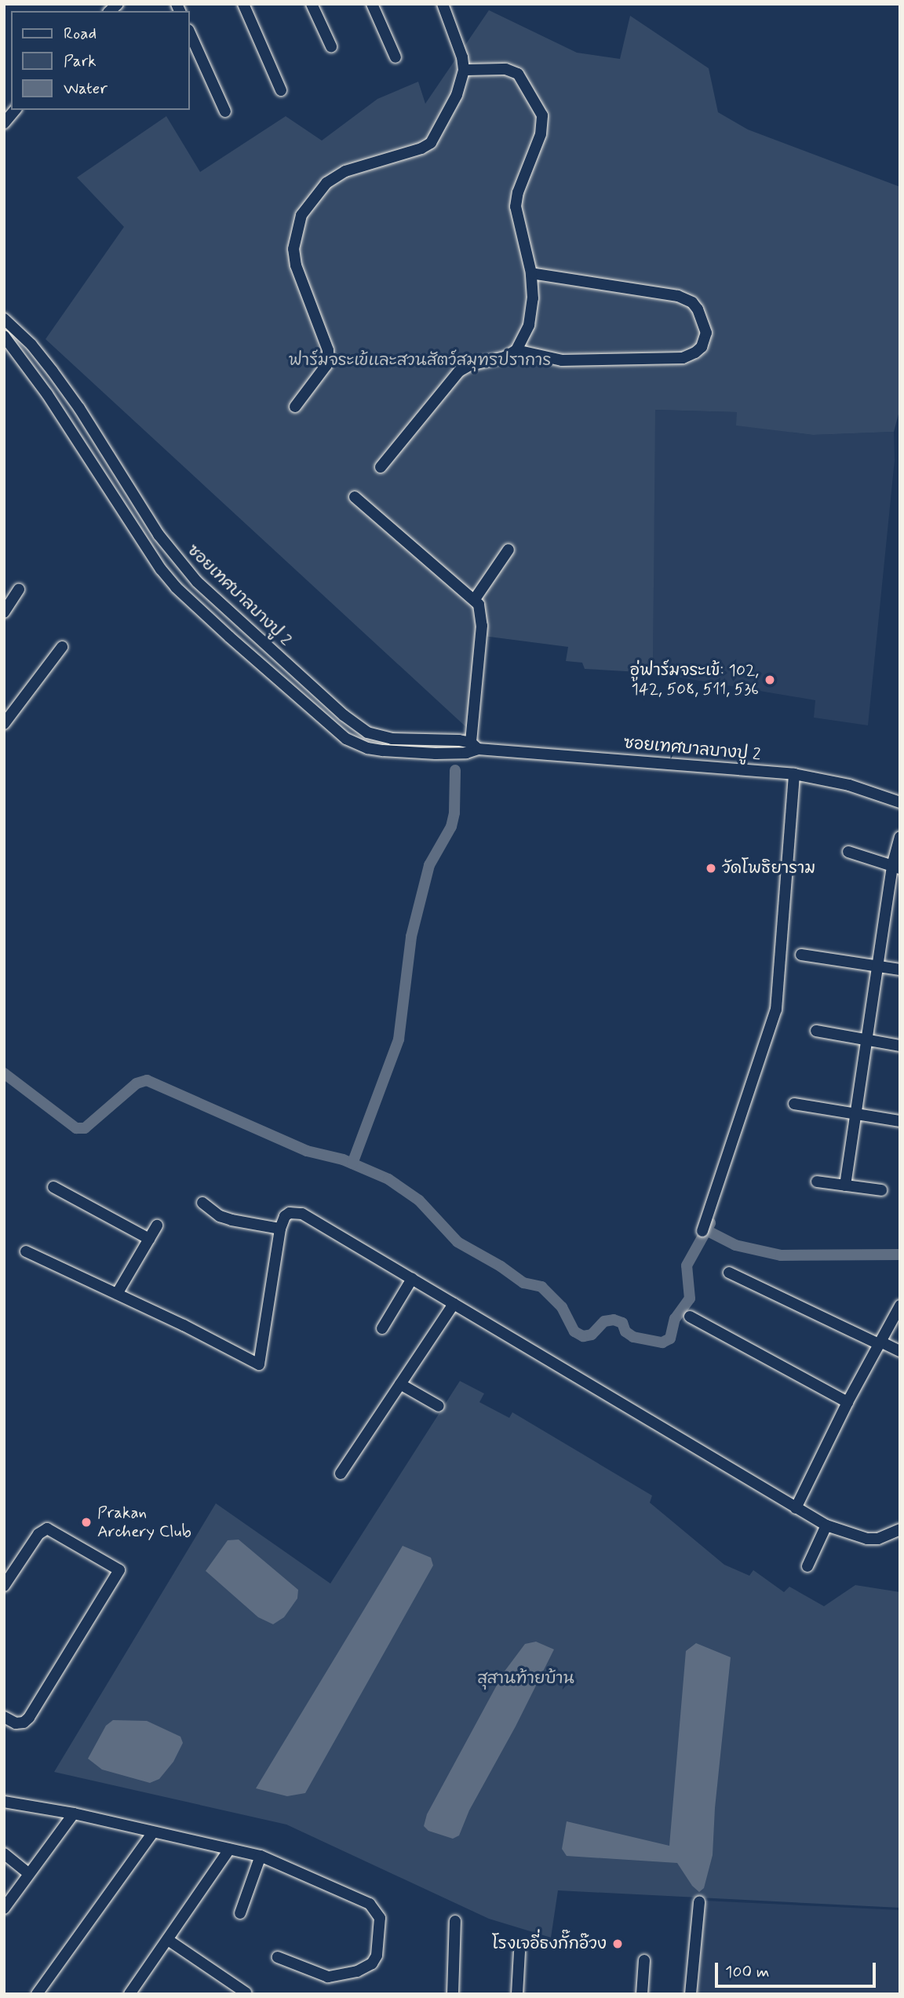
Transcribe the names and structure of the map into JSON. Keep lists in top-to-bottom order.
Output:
{
  "streets": {
    "street": ["ซอยเทศบาลบางปู 2"]
  },
  "parks": ["ฟาร์มจระเข้และสวนสัตว์สมุทรปราการ", "สุสานท้ายบ้าน"],
  "places": [
    "อู่ฟาร์มจระเข้: 102, 142, 508, 511, 536",
    "วัดโพธิยาราม",
    "Prakan Archery Club",
    "โรงเจอี่ธงกั๊กอ๊วง"
  ],
  "legend": ["Road", "Park", "Water"],
  "scale_bar": "100 m"
}
